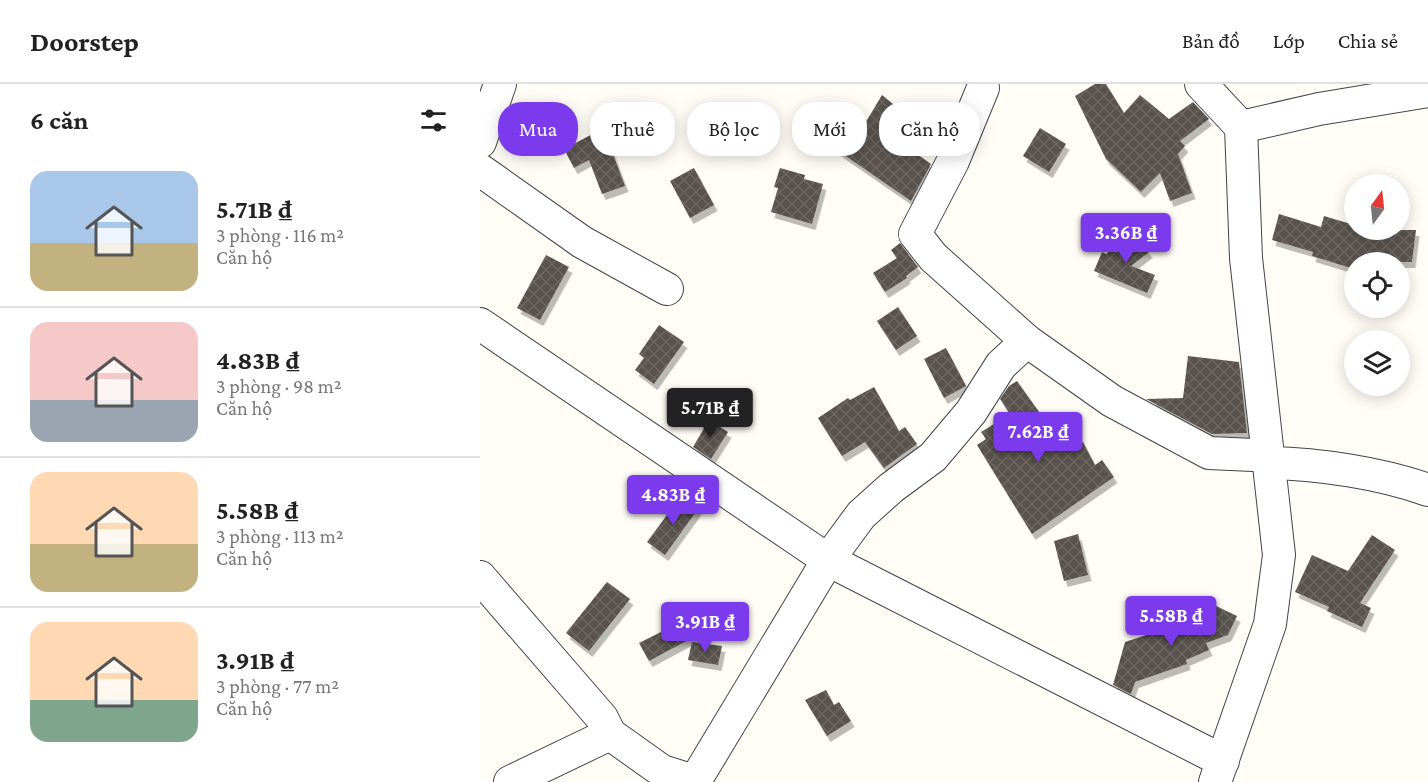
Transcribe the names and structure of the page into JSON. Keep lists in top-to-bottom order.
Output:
{
  "north": "top",
  "page": {
    "header": "Doorstep",
    "nav": ["Bản đồ", "Lớp", "Chia sẻ"],
    "heading": "6 căn",
    "chip": [
      "Mua",
      "Thuê",
      "Bộ lọc",
      "Mới",
      "Căn hộ"
    ],
    "list": [
      {
        "name": "5.71B ₫",
        "note": "3 phòng · 116 m² · Căn hộ"
      },
      {
        "name": "4.83B ₫",
        "note": "3 phòng · 98 m² · Căn hộ"
      },
      {
        "name": "5.58B ₫",
        "note": "3 phòng · 113 m² · Căn hộ"
      },
      {
        "name": "3.91B ₫",
        "note": "3 phòng · 77 m² · Căn hộ"
      }
    ],
    "price": [
      "3.36B ₫",
      "5.71B ₫",
      "7.62B ₫",
      "4.83B ₫",
      "5.58B ₫",
      "3.91B ₫"
    ]
  }
}
